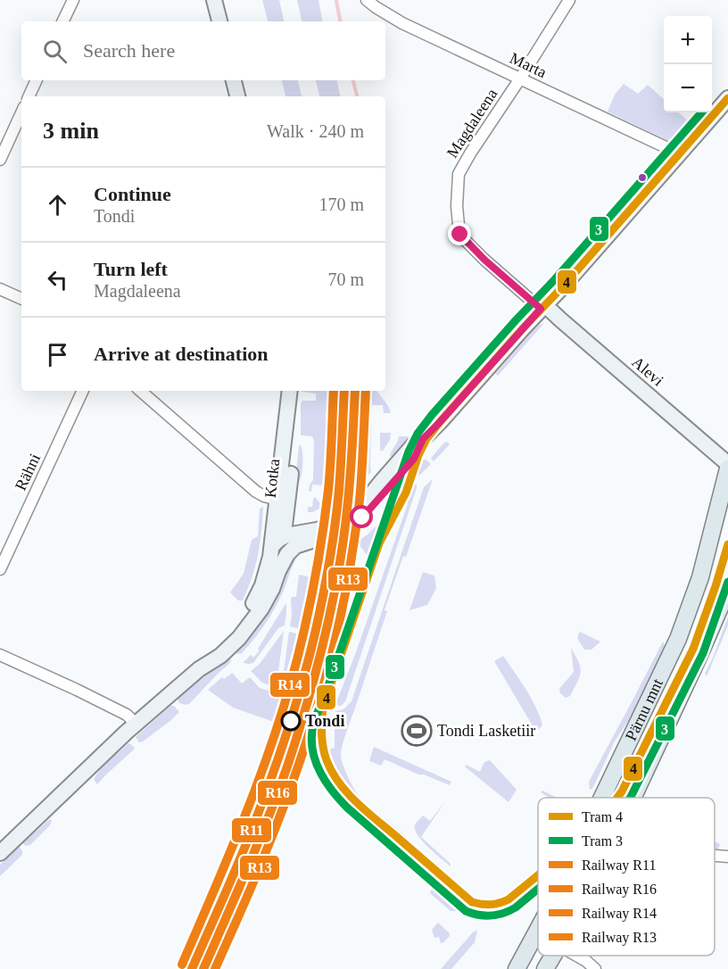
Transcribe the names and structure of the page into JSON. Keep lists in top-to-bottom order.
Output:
{
  "streets": {
    "main road": ["Pärnu mnt"],
    "street": [
      "Marta",
      "Magdaleena",
      "Alevi",
      "Rähni",
      "Kotka"
    ]
  },
  "crossings": [
    ["Marta", "Magdaleena"],
    ["Magdaleena", "Alevi"]
  ],
  "places": {
    "other": ["Tondi"],
    "sports": ["Tondi Lasketiir"]
  },
  "lines": [
    "tram line 4",
    "tram line 3",
    "rail line R11",
    "rail line R16",
    "rail line R14",
    "rail line R13"
  ],
  "legend": [
    "Tram 4",
    "Tram 3",
    "Railway R11",
    "Railway R16",
    "Railway R14",
    "Railway R13"
  ],
  "page": {
    "map_buttons": ["+", "−"],
    "search": "Search here",
    "heading": ["3 min", "Walk · 240 m"],
    "list": [
      ["Continue", "Tondi", "170 m"],
      ["Turn left", "Magdaleena", "70 m"],
      "Arrive at destination"
    ]
  }
}
